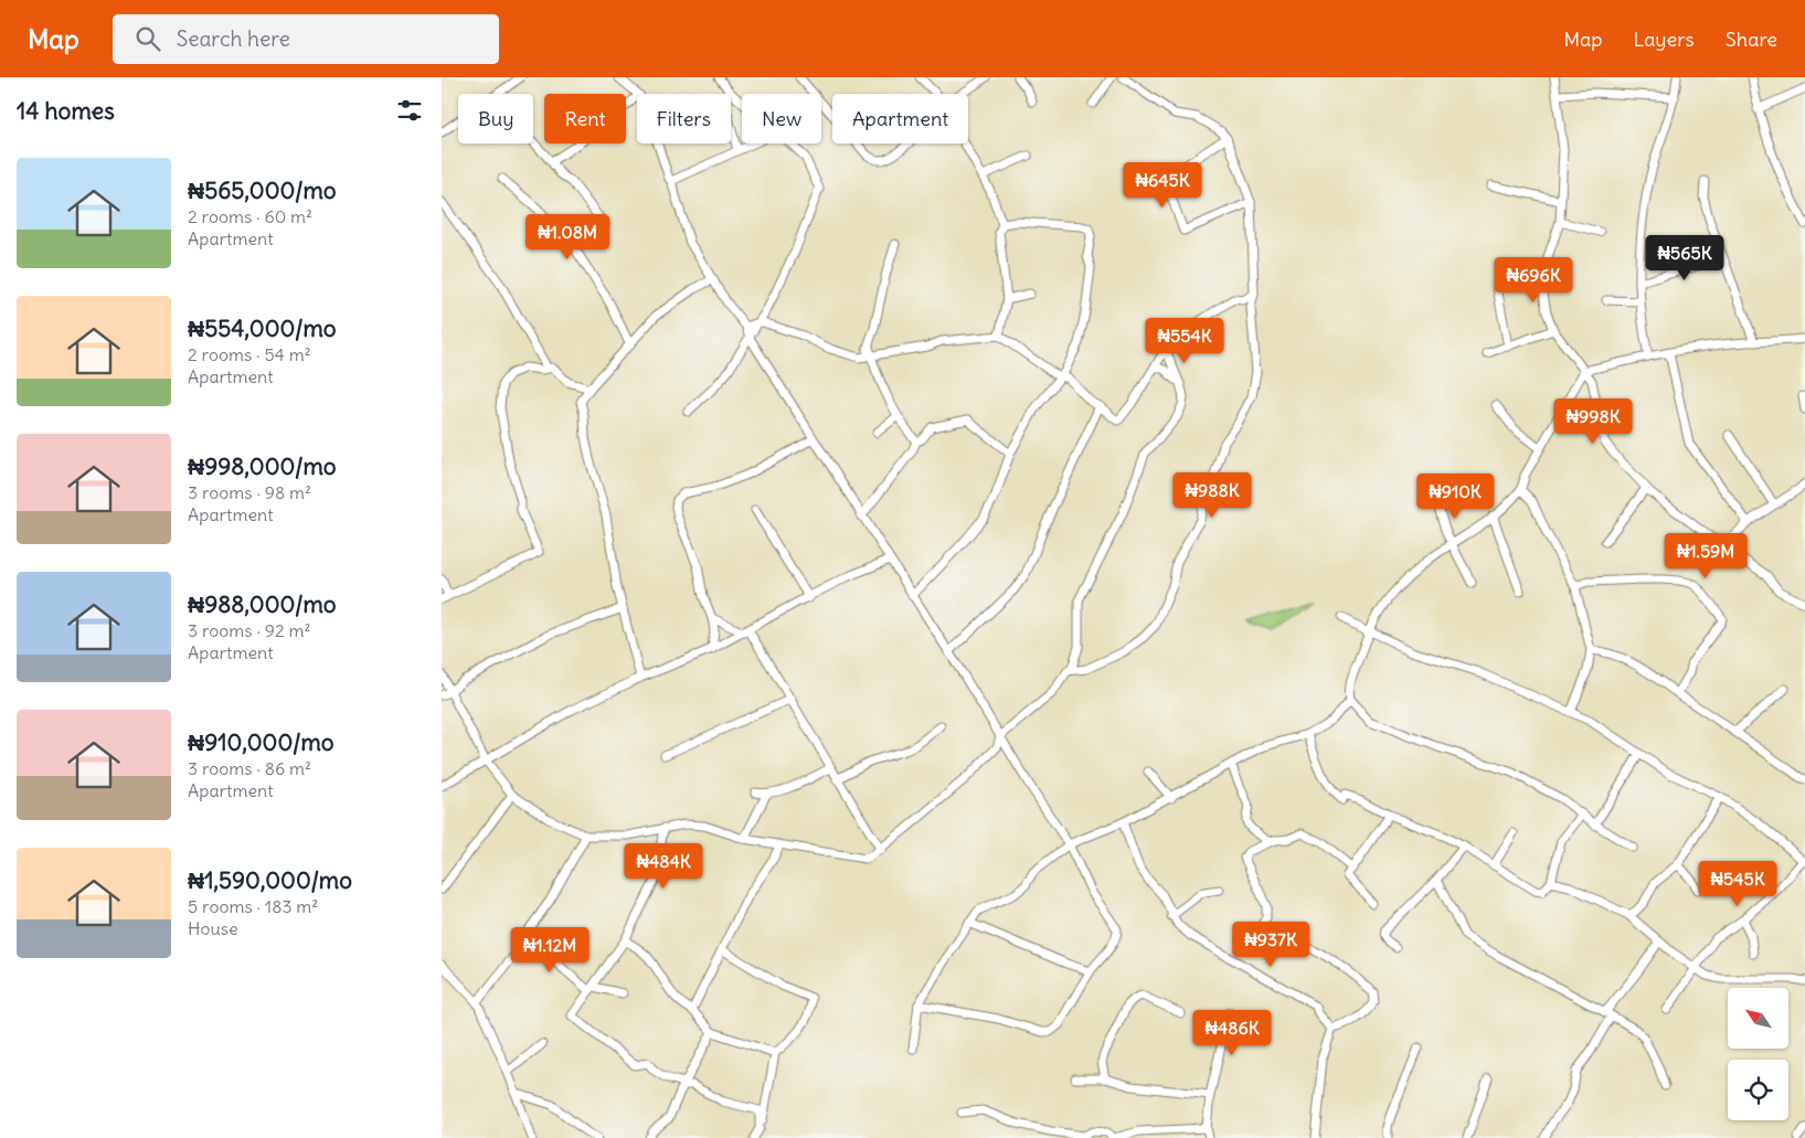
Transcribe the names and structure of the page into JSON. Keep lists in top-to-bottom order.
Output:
{
  "north": "top left",
  "page": {
    "header": "Map",
    "search": "Search here",
    "nav": ["Map", "Layers", "Share"],
    "heading": "14 homes",
    "chip": [
      "Buy",
      "Rent",
      "Filters",
      "New",
      "Apartment"
    ],
    "list": [
      {
        "name": "₦565,000/mo",
        "note": "2 rooms · 60 m² · Apartment"
      },
      {
        "name": "₦554,000/mo",
        "note": "2 rooms · 54 m² · Apartment"
      },
      {
        "name": "₦998,000/mo",
        "note": "3 rooms · 98 m² · Apartment"
      },
      {
        "name": "₦988,000/mo",
        "note": "3 rooms · 92 m² · Apartment"
      },
      {
        "name": "₦910,000/mo",
        "note": "3 rooms · 86 m² · Apartment"
      },
      {
        "name": "₦1,590,000/mo",
        "note": "5 rooms · 183 m² · House"
      }
    ],
    "price": [
      "₦645K",
      "₦1.08M",
      "₦565K",
      "₦696K",
      "₦554K",
      "₦998K",
      "₦988K",
      "₦910K",
      "₦1.59M",
      "₦484K",
      "₦545K",
      "₦937K",
      "₦1.12M",
      "₦486K"
    ]
  }
}
